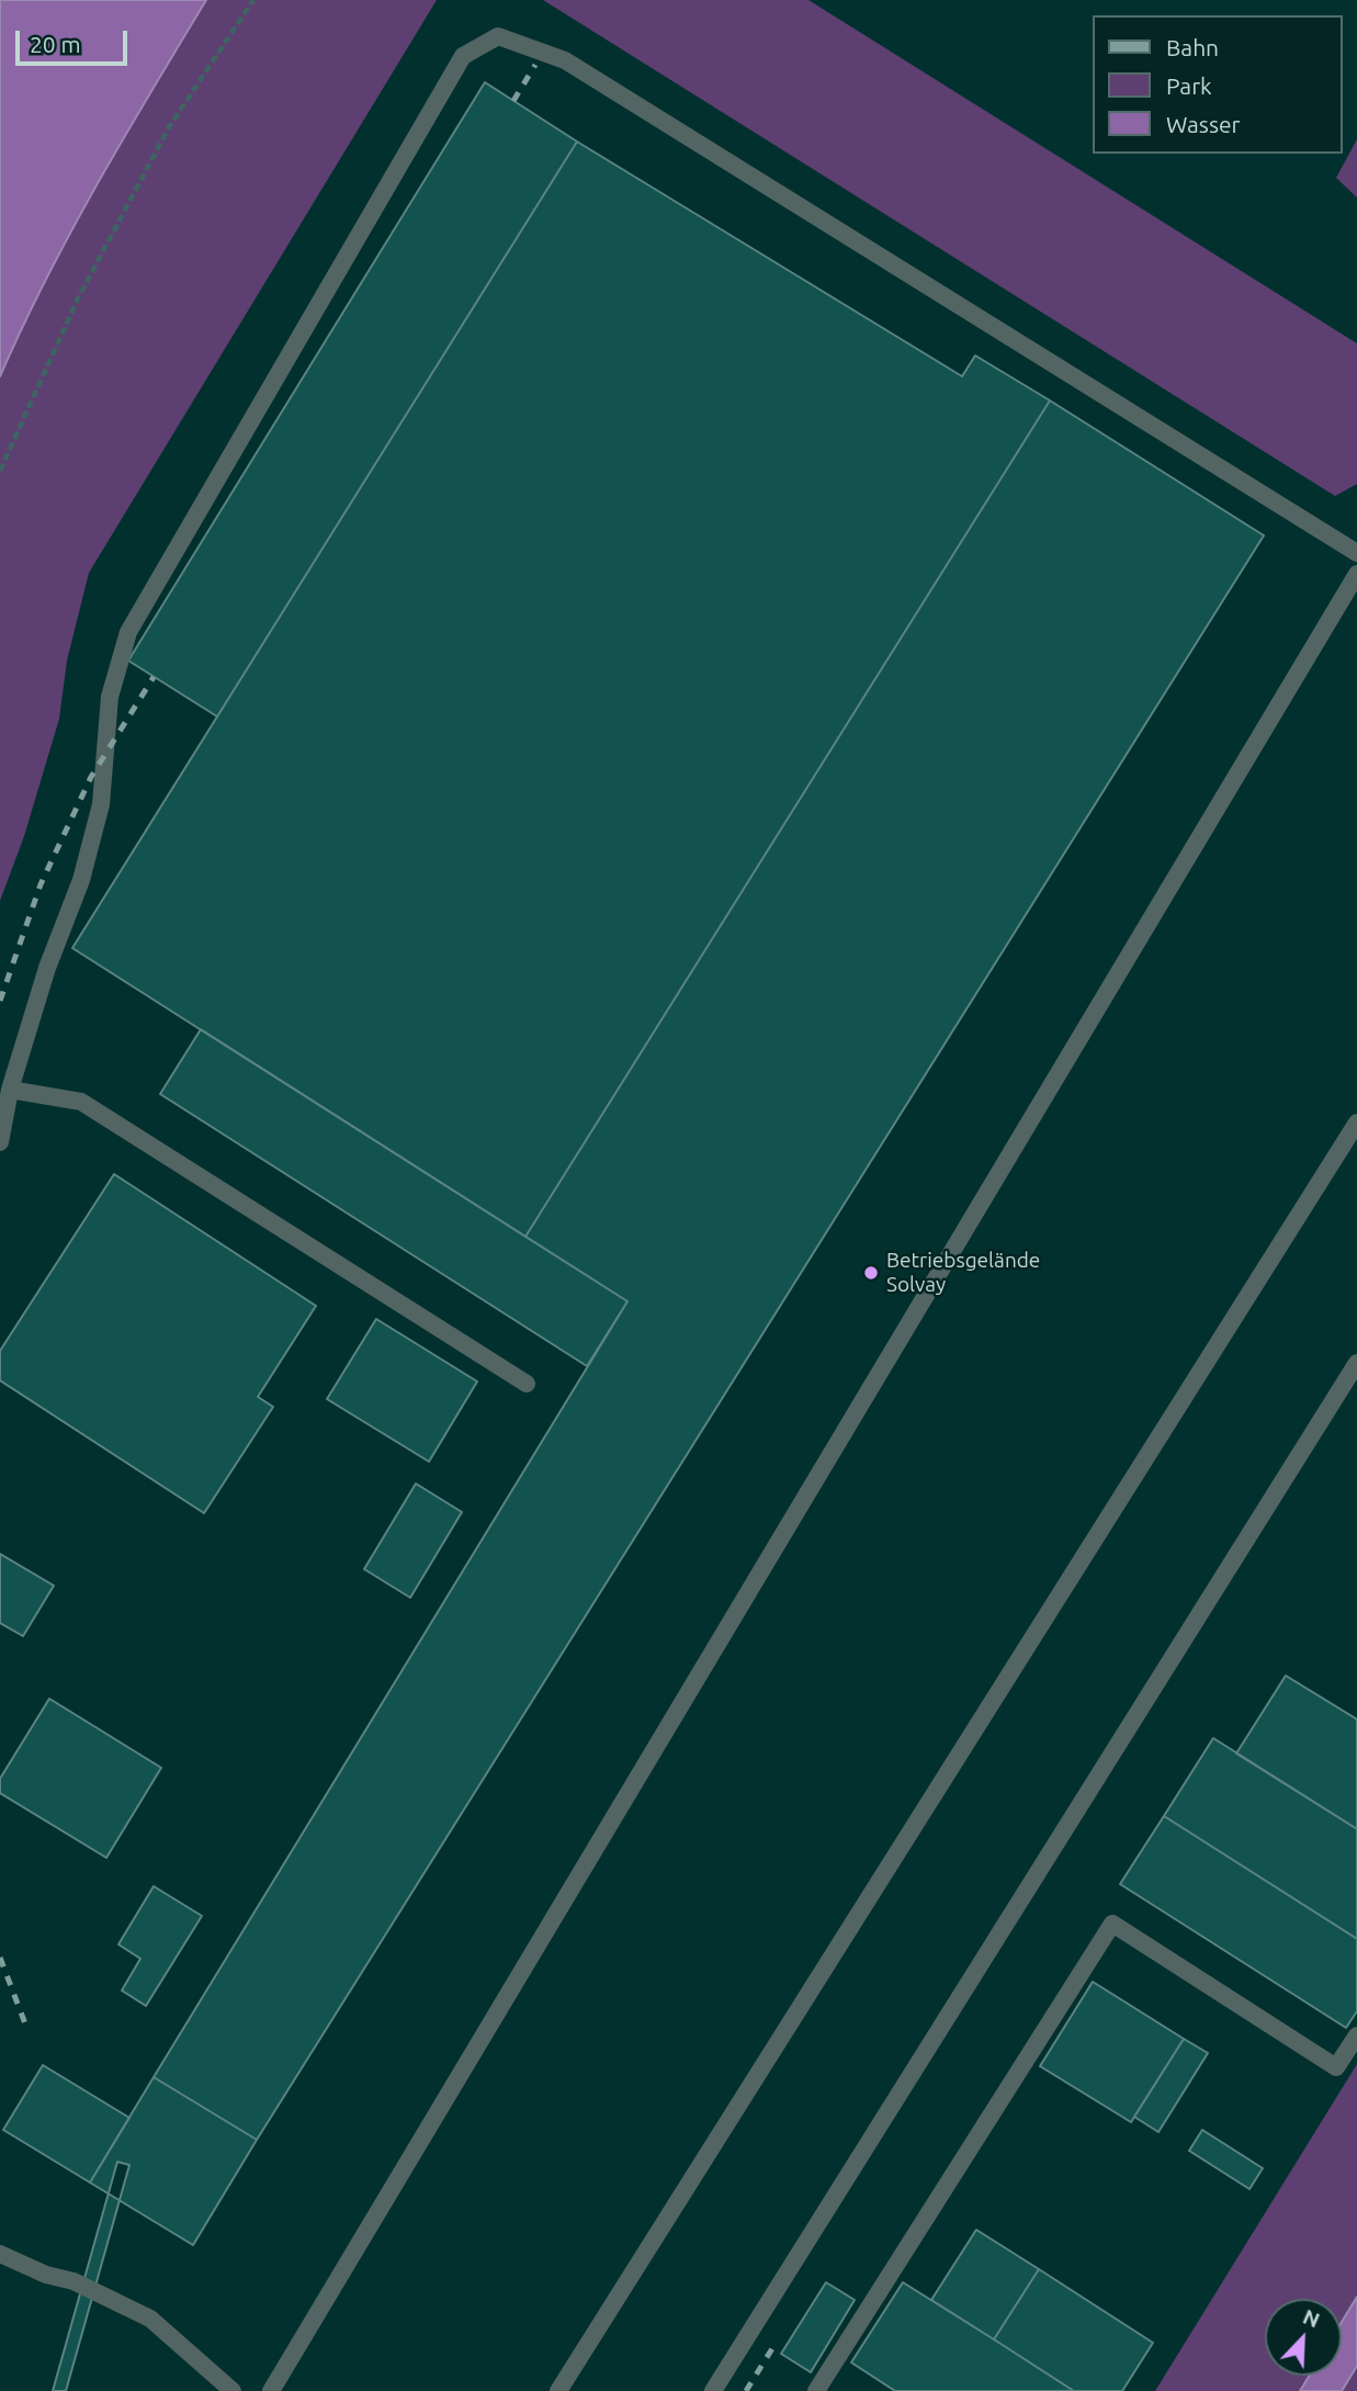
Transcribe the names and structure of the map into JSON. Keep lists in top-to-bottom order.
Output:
{
  "places": ["Betriebsgelände Solvay"],
  "legend": ["Bahn", "Park", "Wasser"],
  "scale_bar": "20 m",
  "north": "top right"
}
